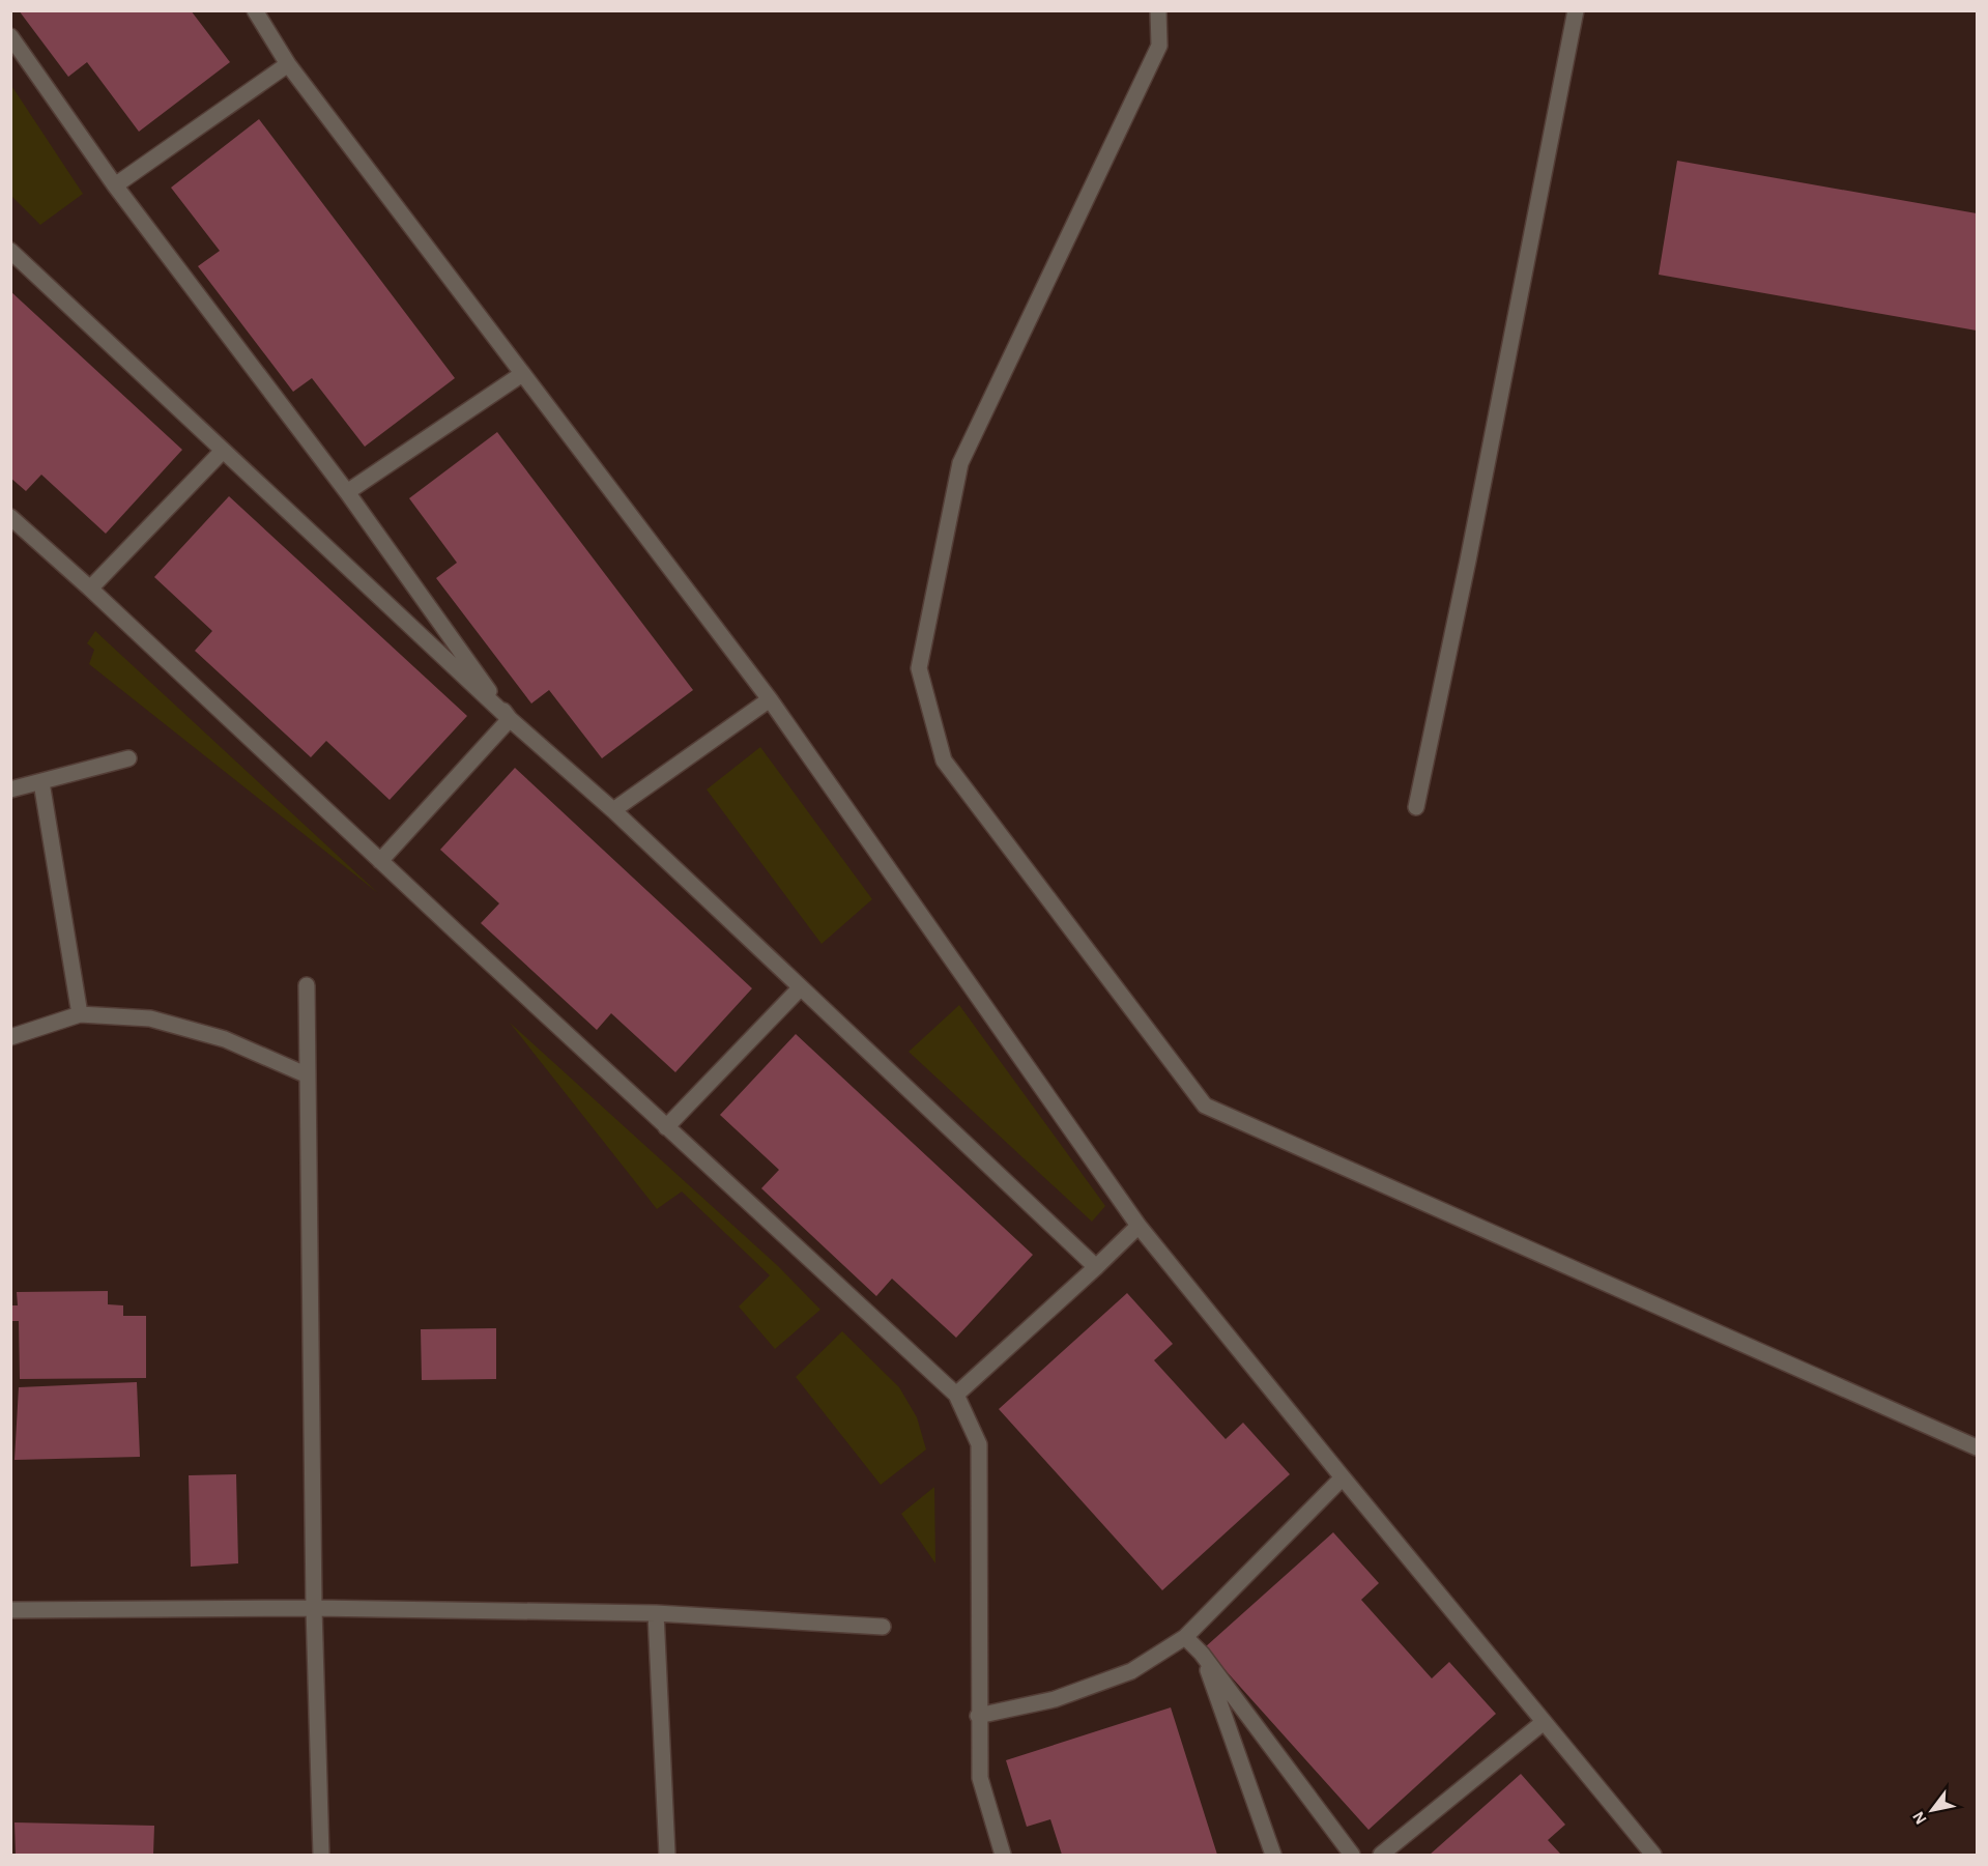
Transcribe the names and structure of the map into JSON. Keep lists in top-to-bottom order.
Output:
{
  "north": "bottom left"
}
